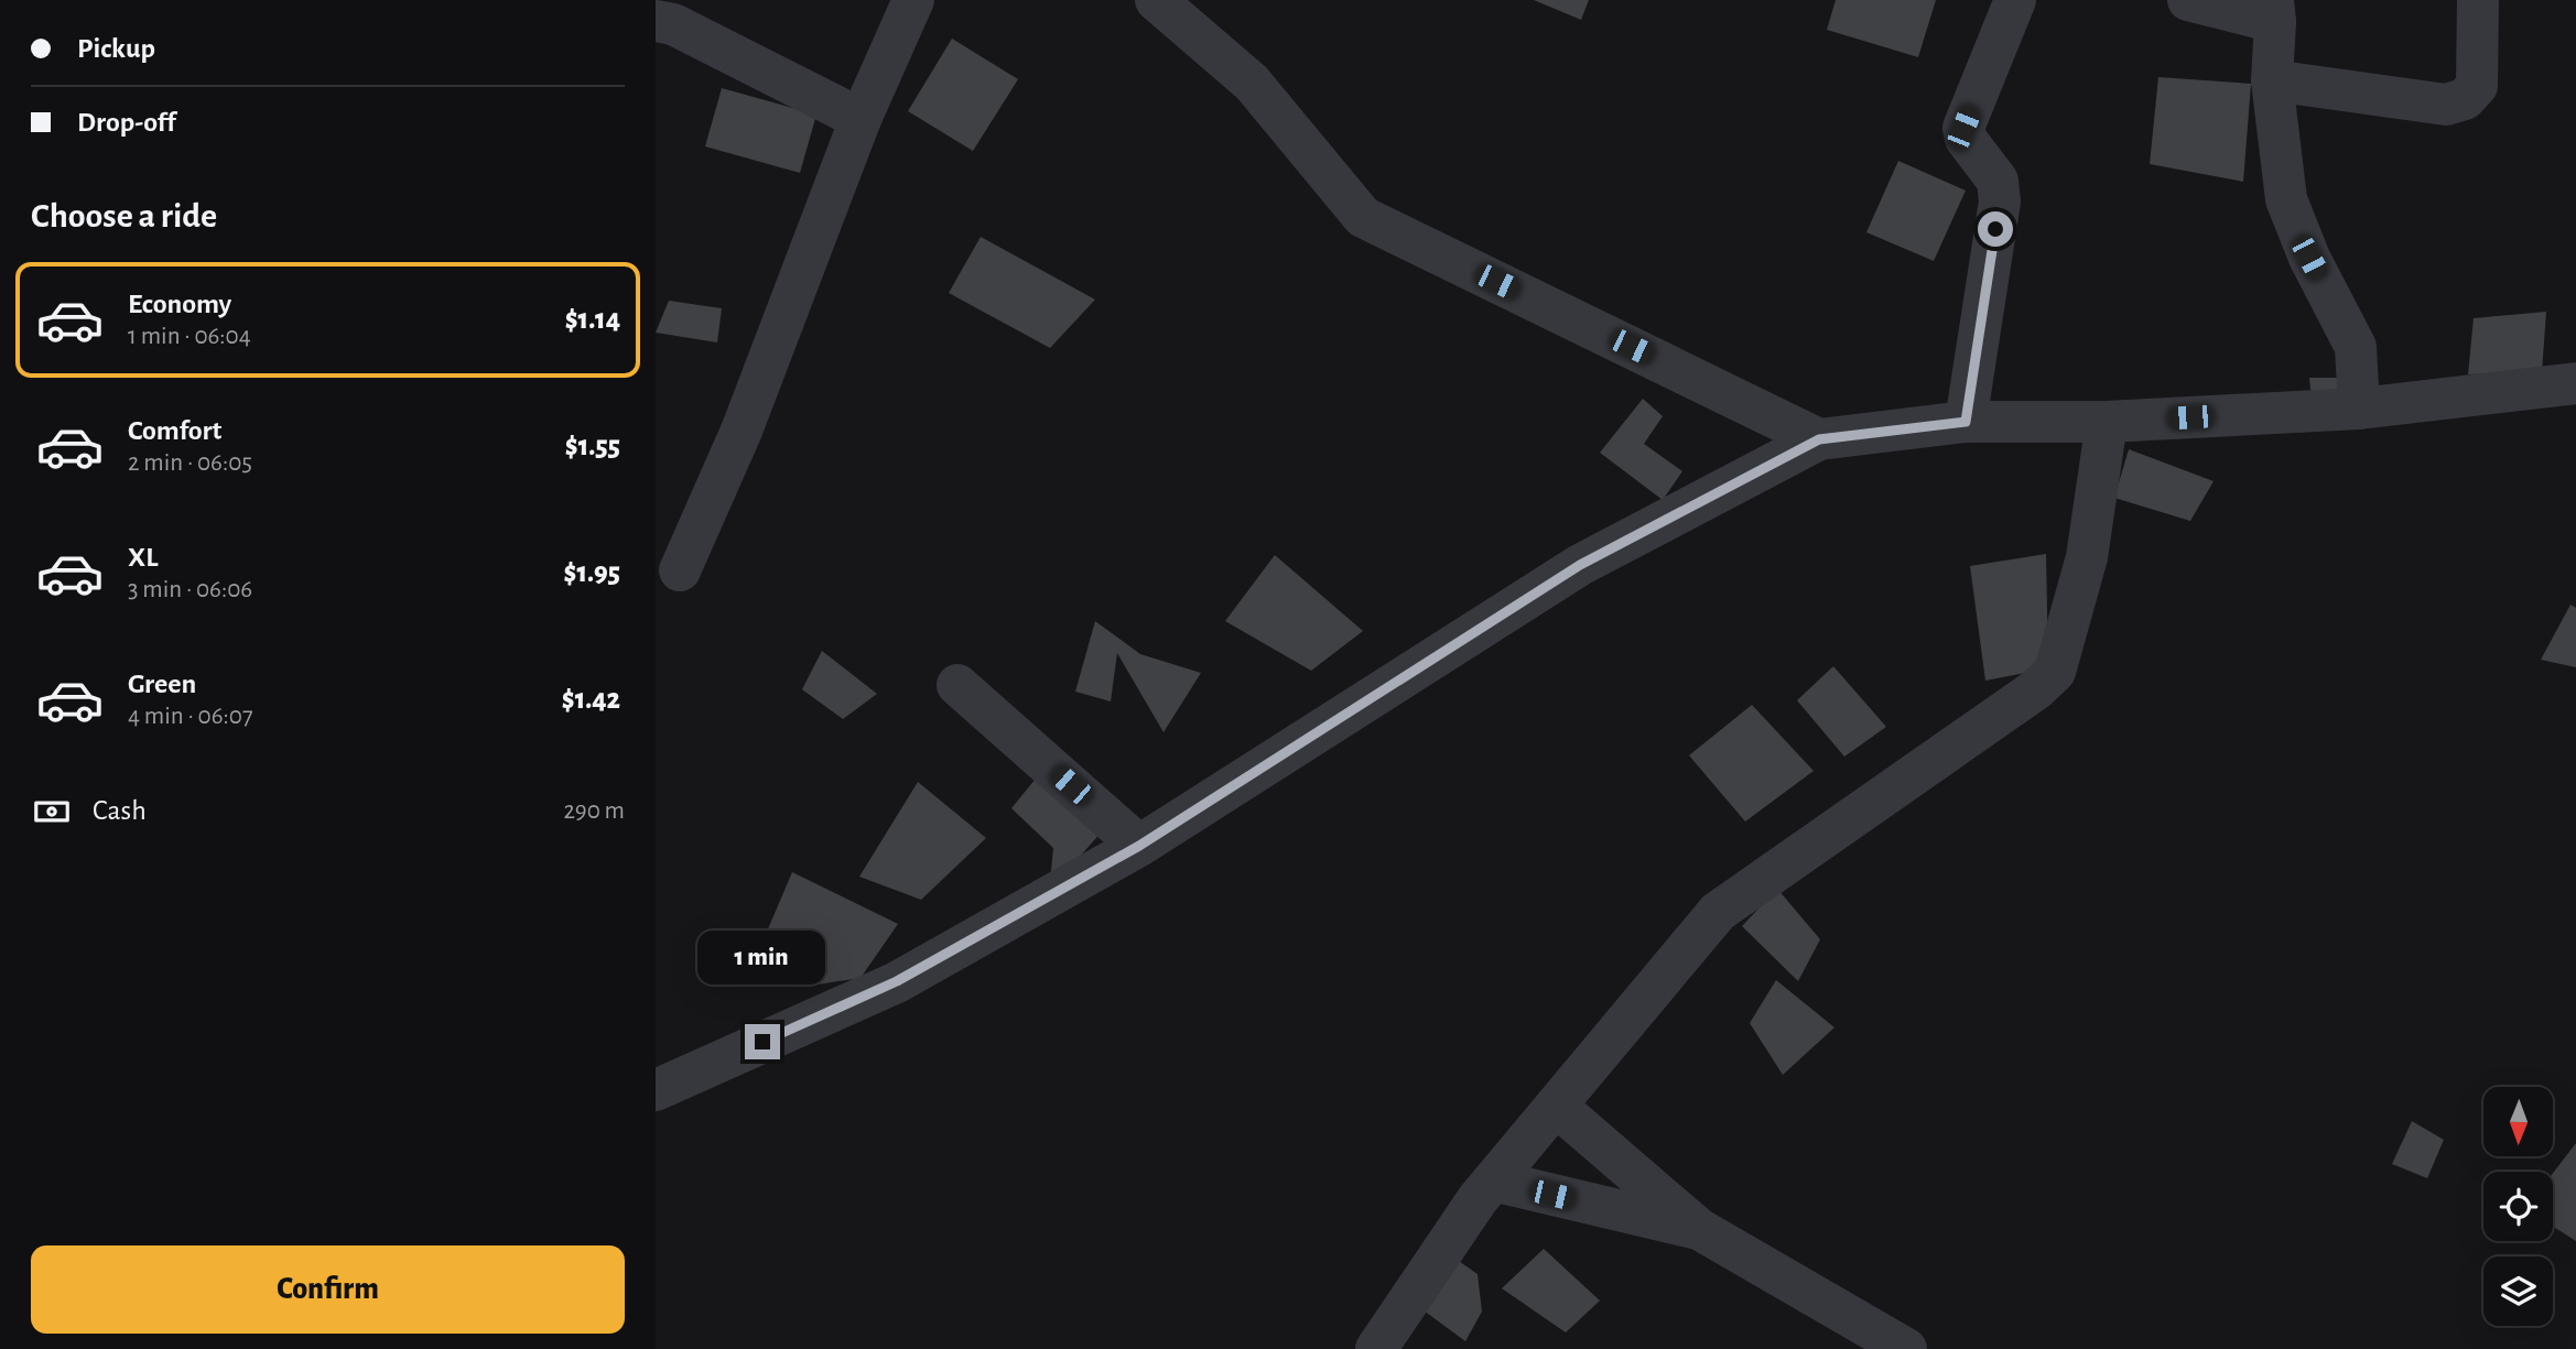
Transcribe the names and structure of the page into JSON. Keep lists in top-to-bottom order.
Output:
{
  "north": "bottom",
  "page": {
    "banner": ["Pickup", "Drop-off"],
    "heading": "Choose a ride",
    "list": [
      {
        "name": "Economy",
        "note": "1 min · 06:04",
        "value": "$1.14"
      },
      {
        "name": "Comfort",
        "note": "2 min · 06:05",
        "value": "$1.55"
      },
      {
        "name": "XL",
        "note": "3 min · 06:06",
        "value": "$1.95"
      },
      {
        "name": "Green",
        "note": "4 min · 06:07",
        "value": "$1.42"
      }
    ],
    "pay": ["Cash", "290 m"],
    "bubble": "1 min",
    "buttons": "Confirm"
  }
}
